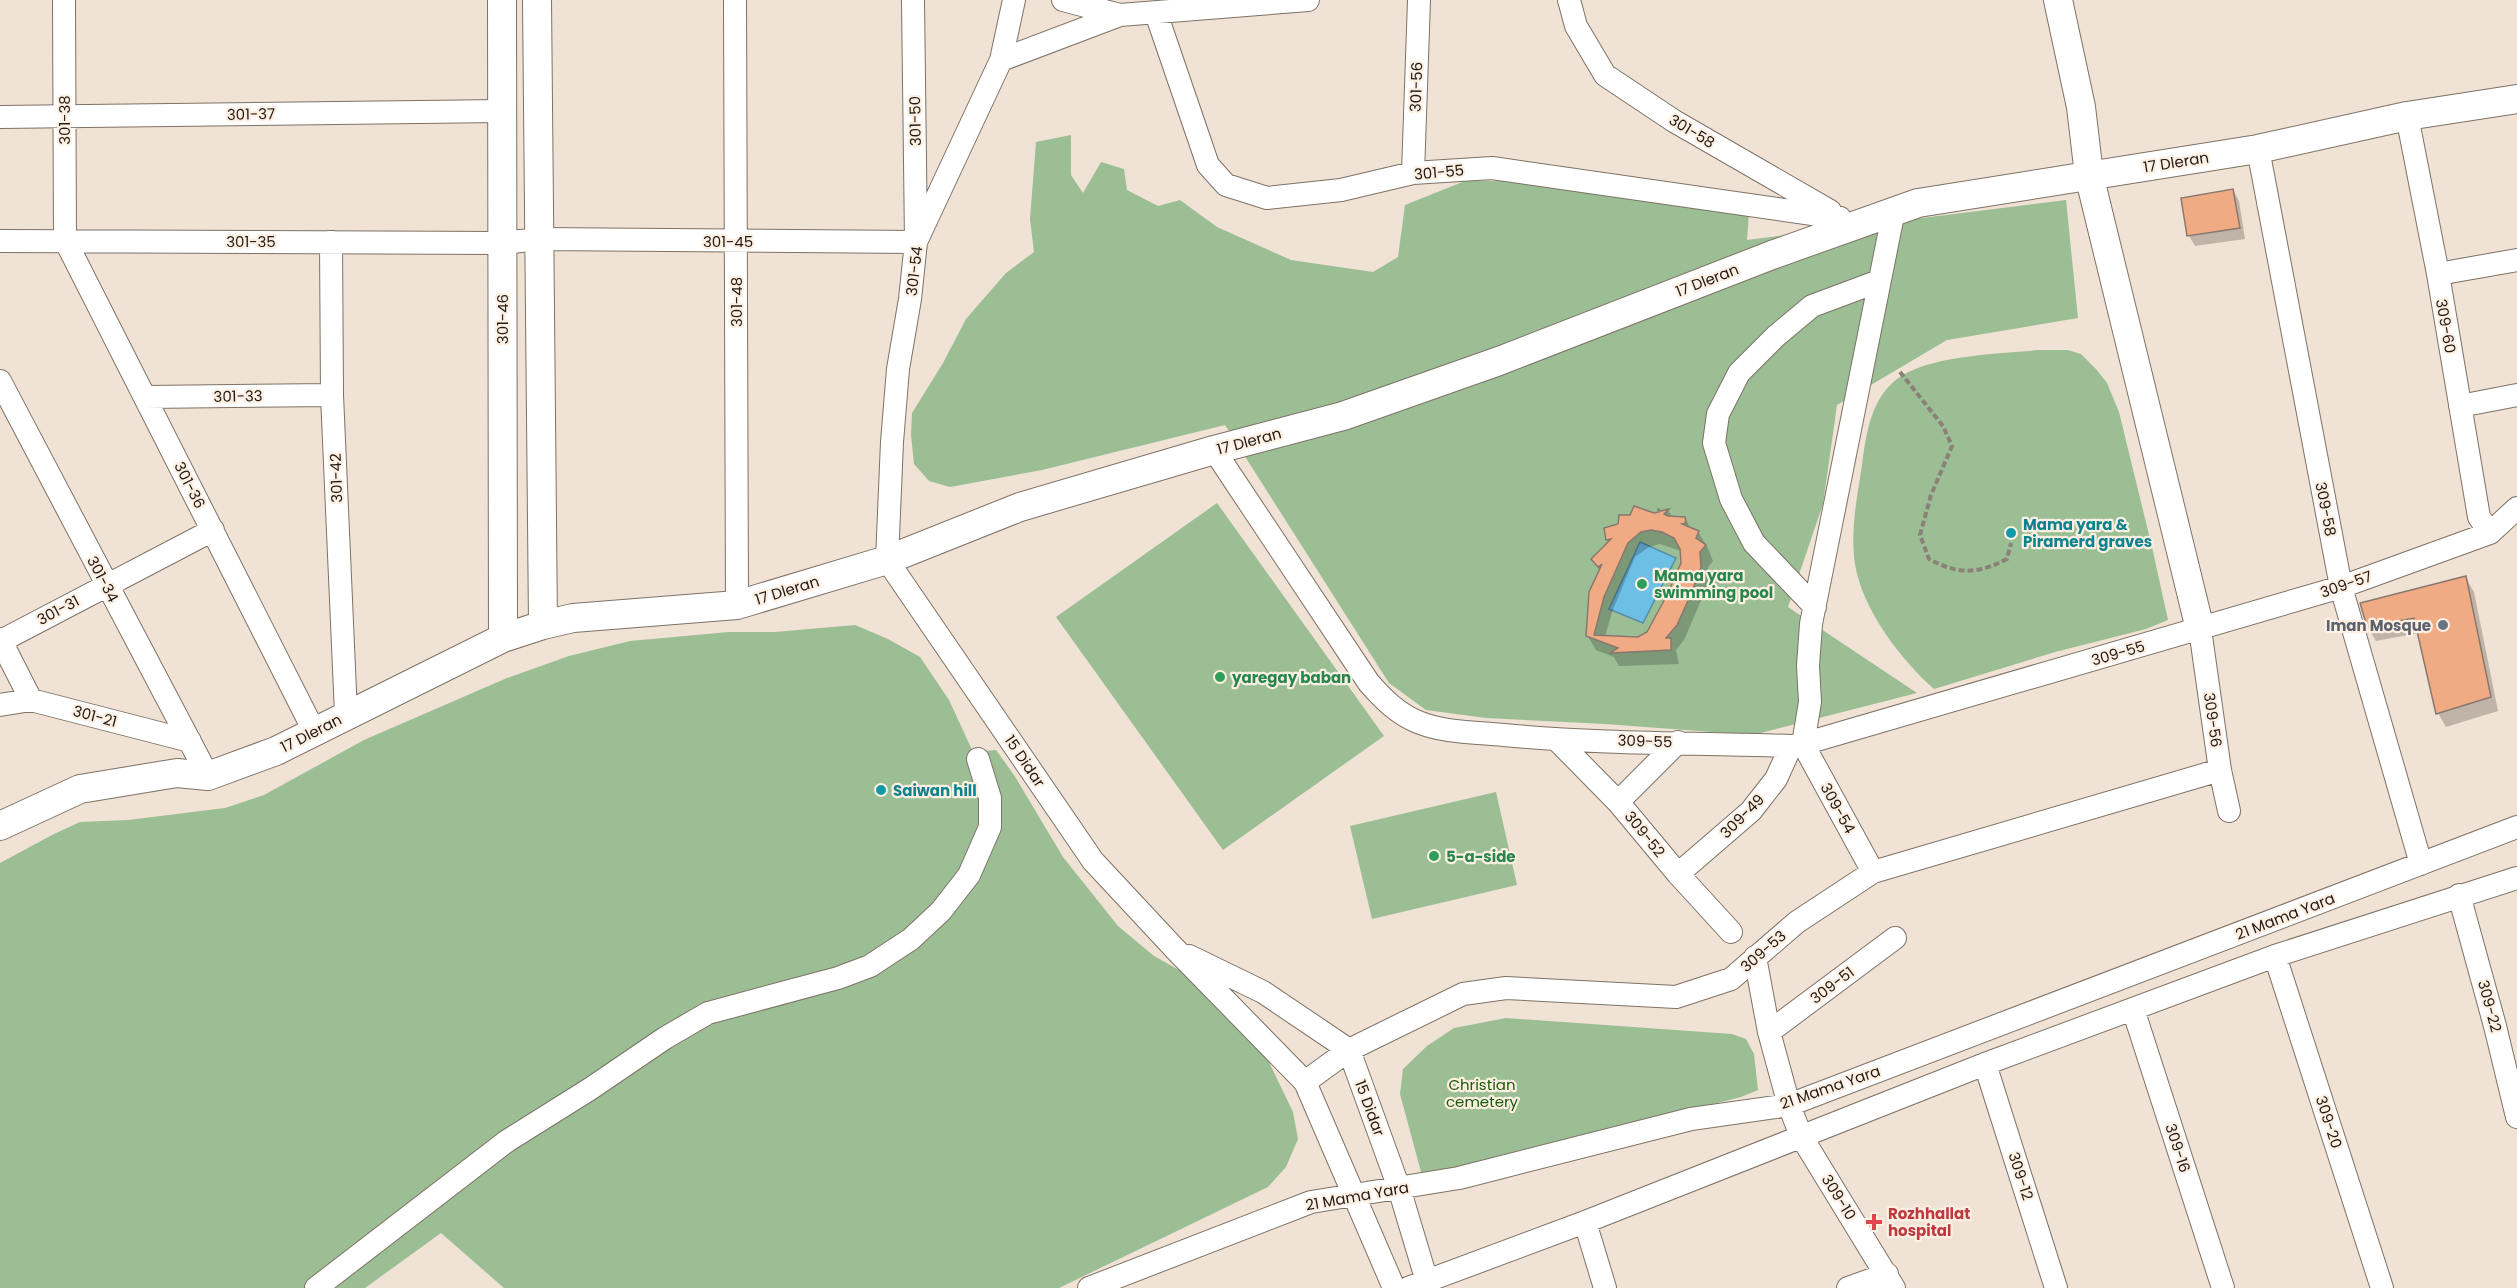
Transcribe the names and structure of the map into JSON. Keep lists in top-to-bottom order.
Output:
{
  "streets": {
    "main road": ["17 Dleran", "301-46"],
    "street": [
      "301-56",
      "301-37",
      "301-38",
      "301-50",
      "301-58",
      "301-55",
      "301-35",
      "301-45",
      "301-54",
      "301-48",
      "309-60",
      "301-33",
      "301-42",
      "301-36",
      "309-58",
      "301-34",
      "309-57",
      "301-31",
      "309-55",
      "301-21",
      "309-56",
      "15 Didar",
      "309-54",
      "309-49",
      "309-52",
      "21 Mama Yara",
      "309-53",
      "309-51",
      "309-22",
      "309-20",
      "309-16",
      "309-12",
      "309-10"
    ]
  },
  "crossings": [
    ["301-56", "301-55"],
    ["301-37", "301-38"],
    ["301-37", "301-46"],
    ["301-38", "301-35"],
    ["301-38", "301-36"],
    ["301-50", "301-45"],
    ["301-50", "301-54"],
    ["301-58", "17 Dleran"],
    ["301-58", "301-55"],
    ["17 Dleran", "301-55"],
    ["17 Dleran", "301-54"],
    ["17 Dleran", "301-48"],
    ["17 Dleran", "301-46"],
    ["17 Dleran", "309-60"],
    ["17 Dleran", "301-42"],
    ["17 Dleran", "301-36"],
    ["17 Dleran", "309-58"],
    ["17 Dleran", "301-34"],
    ["17 Dleran", "309-55"],
    ["17 Dleran", "15 Didar"],
    ["17 Dleran", "309-49"],
    ["301-35", "301-45"],
    ["301-35", "301-46"],
    ["301-35", "301-42"],
    ["301-35", "301-36"],
    ["301-45", "301-54"],
    ["301-45", "301-48"],
    ["301-45", "301-46"],
    ["301-54", "15 Didar"],
    ["309-60", "309-57"],
    ["301-33", "301-42"],
    ["301-33", "301-36"],
    ["301-36", "301-31"],
    ["309-58", "309-57"],
    ["309-58", "21 Mama Yara"],
    ["301-34", "301-31"],
    ["301-34", "301-21"],
    ["309-57", "309-55"],
    ["309-57", "309-56"],
    ["309-55", "309-56"],
    ["309-55", "309-54"],
    ["309-55", "309-49"],
    ["309-55", "309-52"],
    ["309-56", "309-53"],
    ["15 Didar", "21 Mama Yara"],
    ["15 Didar", "309-53"],
    ["309-54", "309-49"],
    ["309-54", "309-53"],
    ["309-49", "309-52"],
    ["21 Mama Yara", "309-10"]
  ],
  "parks": ["Christian cemetery"],
  "places": {
    "other": [
      "Mama yara & Piramerd graves",
      "Mama yara swimming pool",
      "Iman Mosque",
      "yaregay baban",
      "Saiwan hill",
      "5-a-side"
    ],
    "health": ["Rozhhallat hospital"]
  }
}
